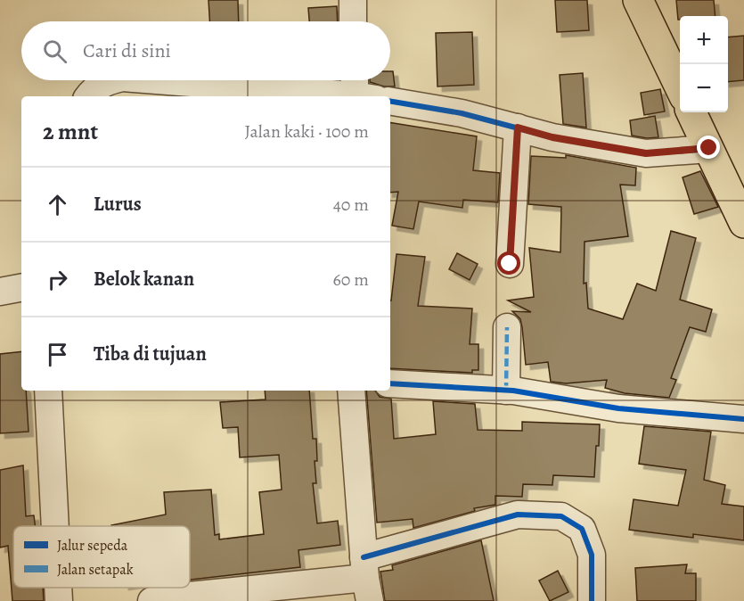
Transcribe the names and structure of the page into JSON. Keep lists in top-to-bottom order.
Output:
{
  "legend": ["Jalur sepeda", "Jalan setapak"],
  "page": {
    "map_buttons": ["+", "−"],
    "search": "Cari di sini",
    "heading": ["2 mnt", "Jalan kaki · 100 m"],
    "list": [
      ["Lurus", "40 m"],
      ["Belok kanan", "60 m"],
      "Tiba di tujuan"
    ]
  }
}
